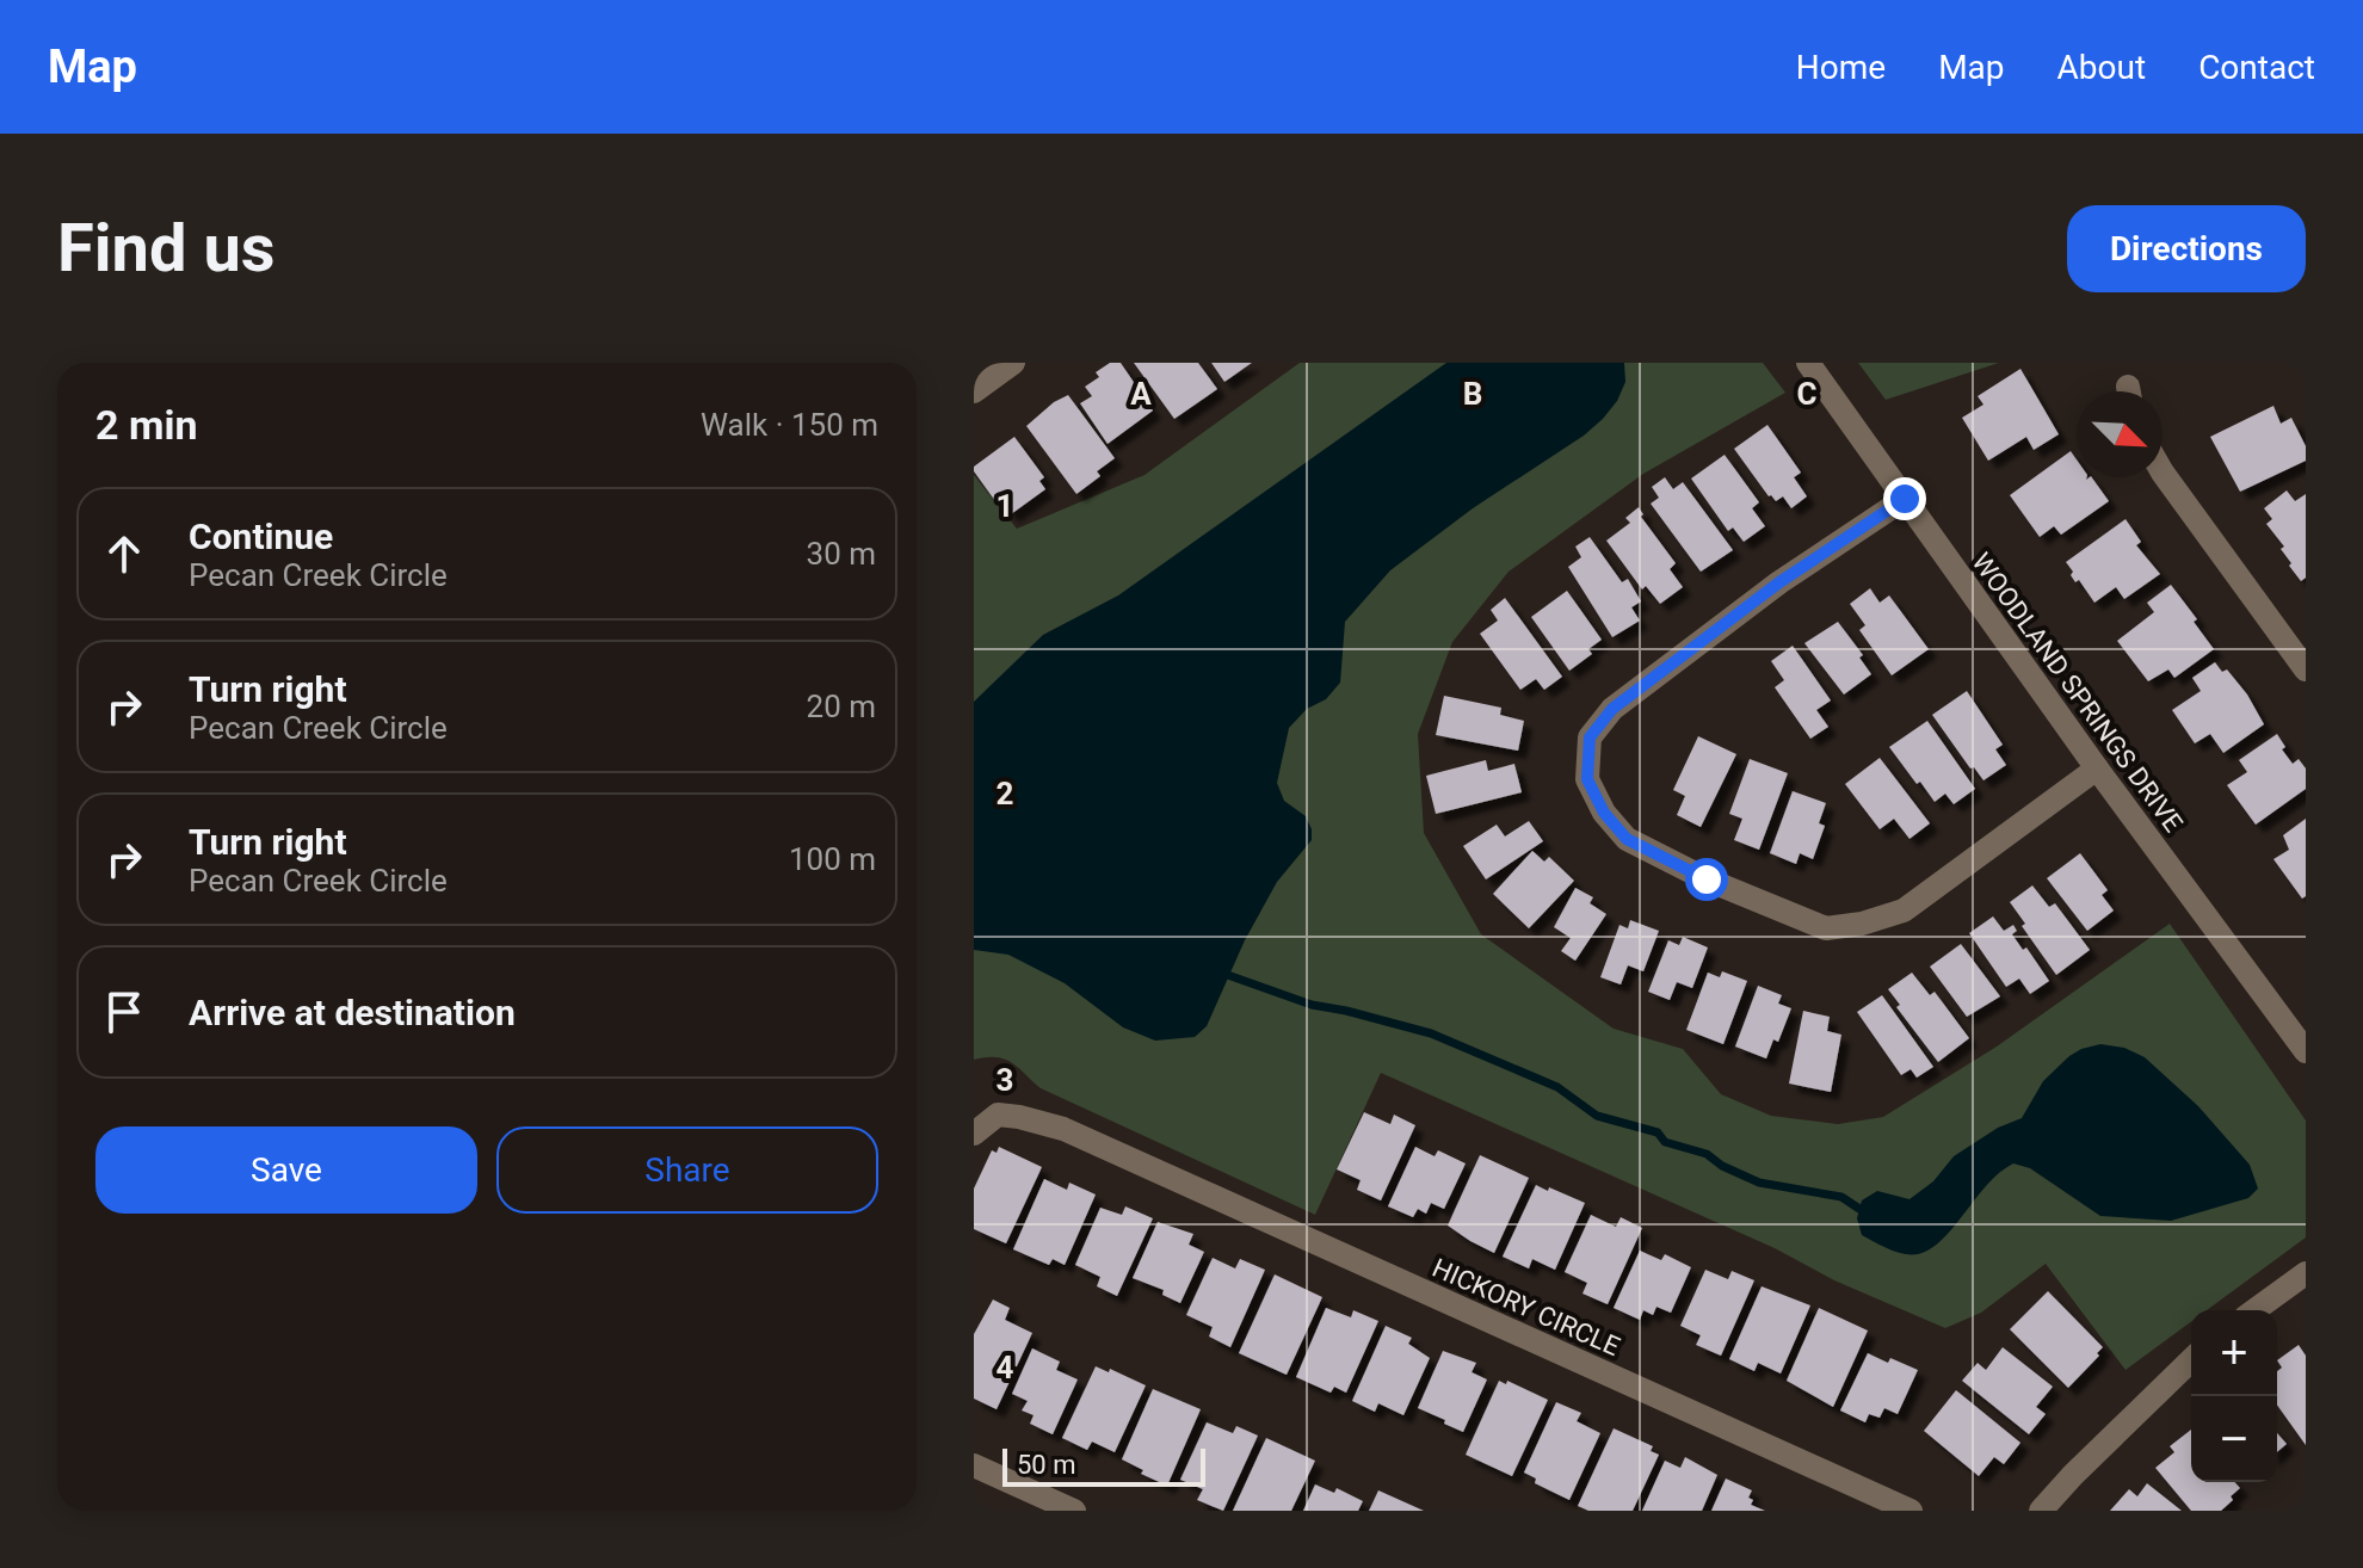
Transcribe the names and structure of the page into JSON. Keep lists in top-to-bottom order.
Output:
{
  "streets": {
    "street": ["WOODLAND SPRINGS DRIVE", "HICKORY CIRCLE"]
  },
  "scale_bar": "50 m",
  "north": "bottom right",
  "page": {
    "header": "Map",
    "nav": [
      "Home",
      "Map",
      "About",
      "Contact"
    ],
    "buttons": [
      "Directions",
      ["Save", "Share"]
    ],
    "title": "Find us",
    "heading": ["2 min", "Walk · 150 m"],
    "list": [
      ["Continue", "Pecan Creek Circle", "30 m"],
      ["Turn right", "Pecan Creek Circle", "20 m"],
      ["Turn right", "Pecan Creek Circle", "100 m"],
      "Arrive at destination"
    ],
    "map_buttons": ["+", "−"],
    "scale": "50 m"
  },
  "grid": {
    "columns": ["A", "B", "C"],
    "rows": [
      "1",
      "2",
      "3",
      "4"
    ]
  }
}
